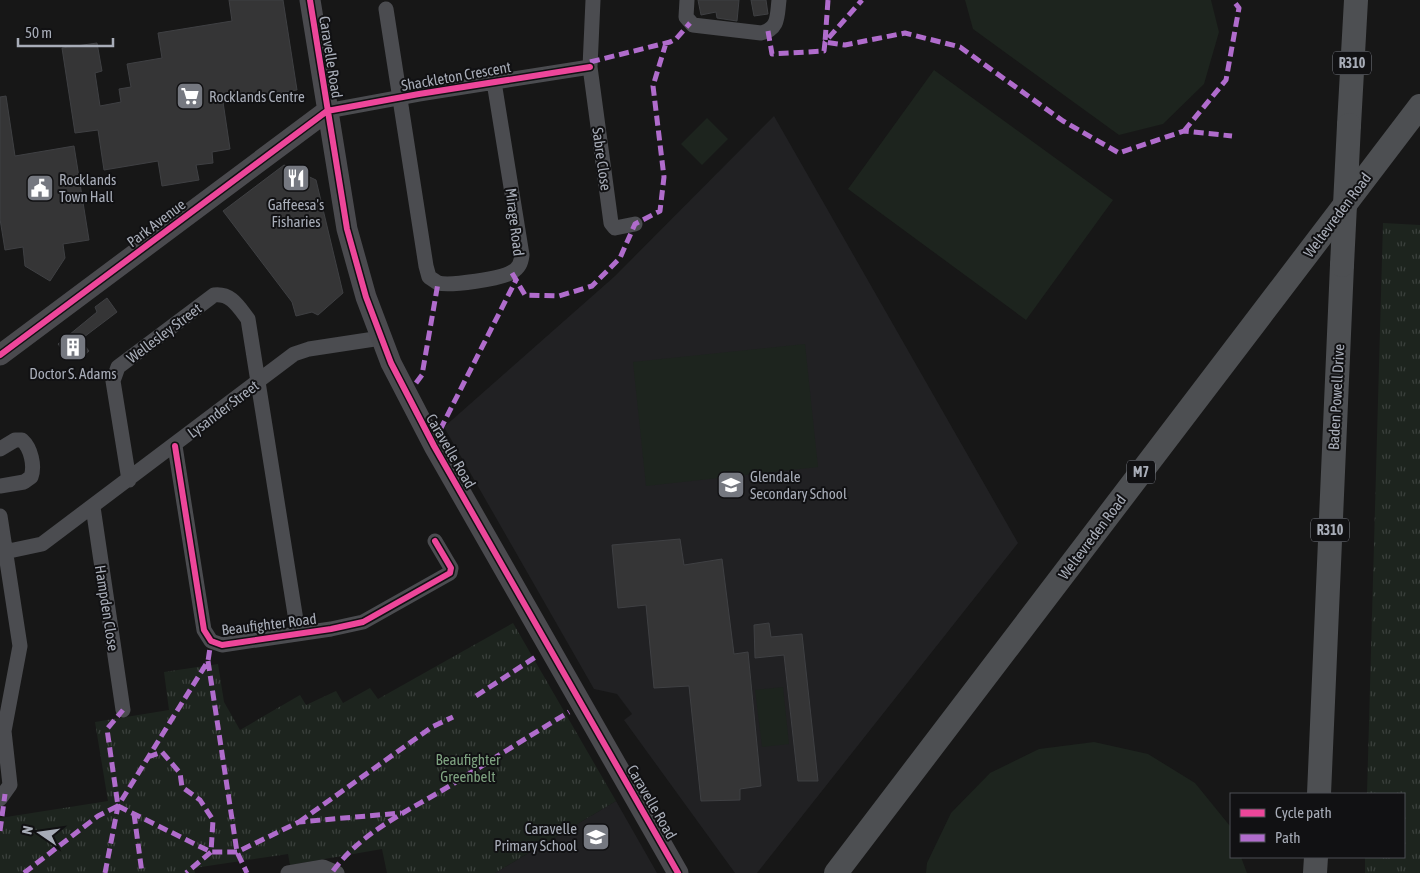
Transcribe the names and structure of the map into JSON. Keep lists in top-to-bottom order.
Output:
{
  "streets": {
    "main road": [
      "R310",
      "Weltevreden Road",
      "Baden Powell Drive",
      "M7"
    ],
    "street": [
      "Caravelle Road",
      "Shackleton Crescent",
      "Sabre Close",
      "Mirage Road",
      "Park Avenue",
      "Wellesley Street",
      "Lysander Street",
      "Hampden Close",
      "Beaufighter Road"
    ]
  },
  "crossings": [
    ["Caravelle Road", "Shackleton Crescent"],
    ["Caravelle Road", "Park Avenue"],
    ["Caravelle Road", "Lysander Street"],
    ["Shackleton Crescent", "Sabre Close"],
    ["Shackleton Crescent", "Mirage Road"],
    ["Shackleton Crescent", "Park Avenue"],
    ["Wellesley Street", "Lysander Street"],
    ["Wellesley Street", "Beaufighter Road"],
    ["Lysander Street", "Hampden Close"],
    ["Lysander Street", "Beaufighter Road"]
  ],
  "parks": ["Beaufighter Greenbelt"],
  "places": {
    "supermarket": ["Rocklands Centre"],
    "restaurant": ["Gaffeesa's Fisharies"],
    "public building": ["Rocklands Town Hall"],
    "building": ["Doctor S. Adams"],
    "school or university": ["Glendale Secondary School", "Caravelle Primary School"]
  },
  "legend": ["Cycle path", "Path"],
  "scale_bar": "50 m",
  "north": "left"
}
